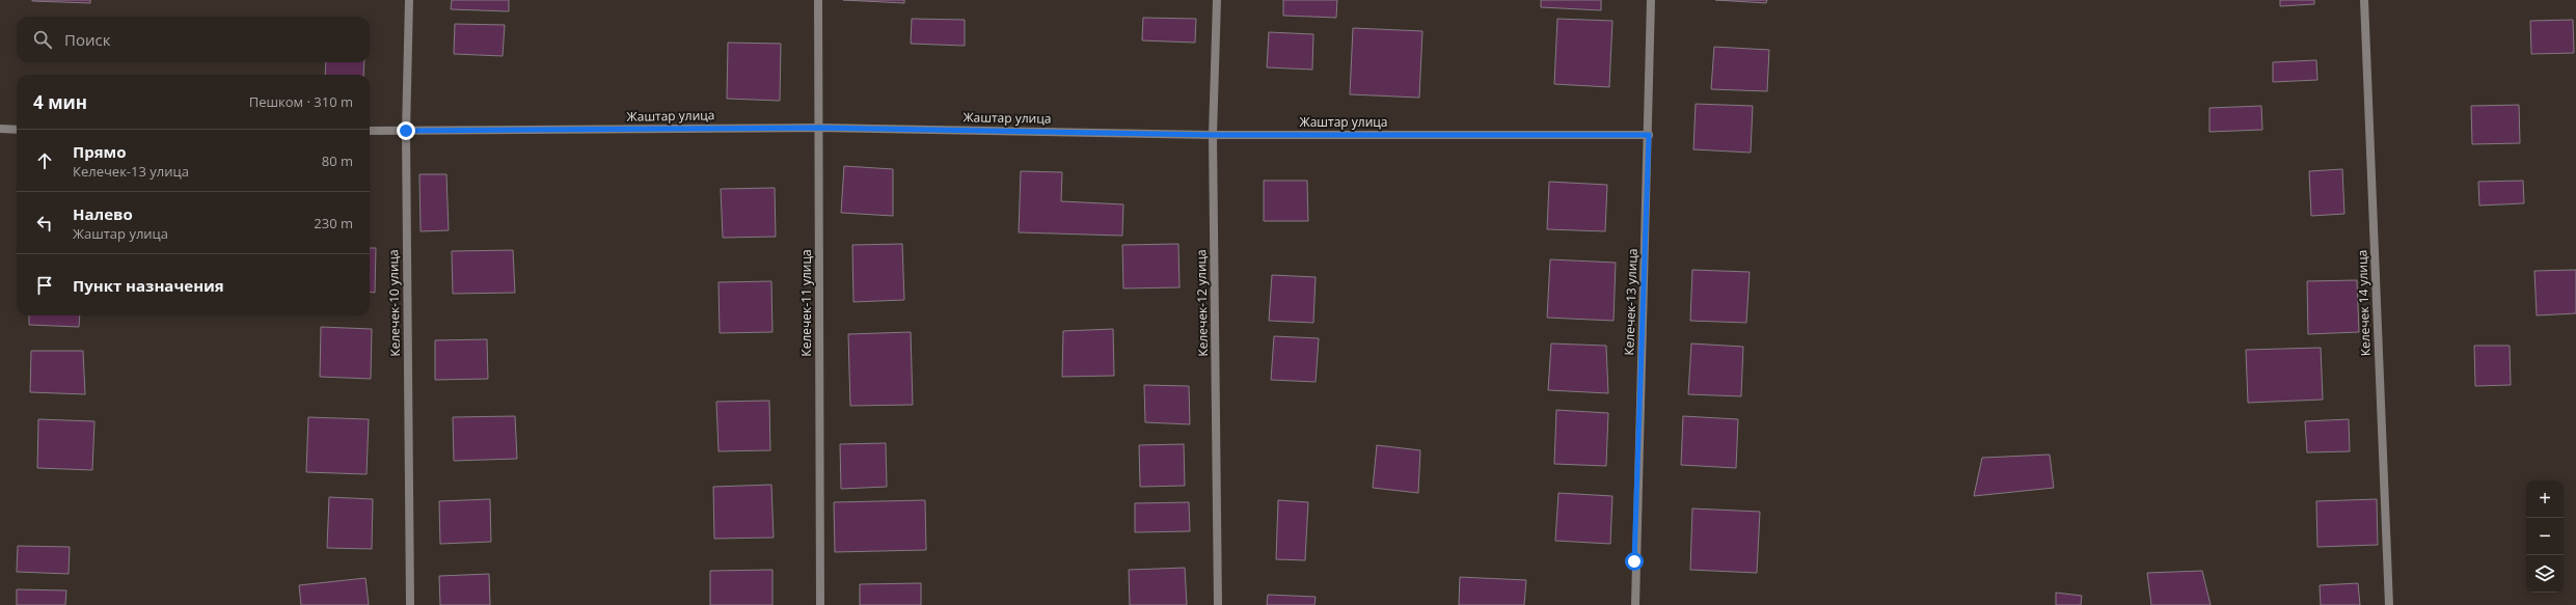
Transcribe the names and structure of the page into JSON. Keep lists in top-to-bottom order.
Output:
{
  "streets": {
    "street": [
      "Жаштар улица",
      "Келечек-13 улица",
      "Келечек-10 улица",
      "Келечек-11 улица",
      "Келечек-12 улица",
      "Келечек 14 улица"
    ]
  },
  "crossings": [
    ["Жаштар улица", "Келечек-13 улица"],
    ["Жаштар улица", "Келечек-10 улица"],
    ["Жаштар улица", "Келечек-11 улица"],
    ["Жаштар улица", "Келечек-12 улица"]
  ],
  "page": {
    "search": "Поиск",
    "heading": ["4 мин", "Пешком · 310 m"],
    "list": [
      ["Прямо", "Келечек-13 улица", "80 m"],
      ["Налево", "Жаштар улица", "230 m"],
      "Пункт назначения"
    ],
    "map_buttons": ["+", "−"]
  }
}
